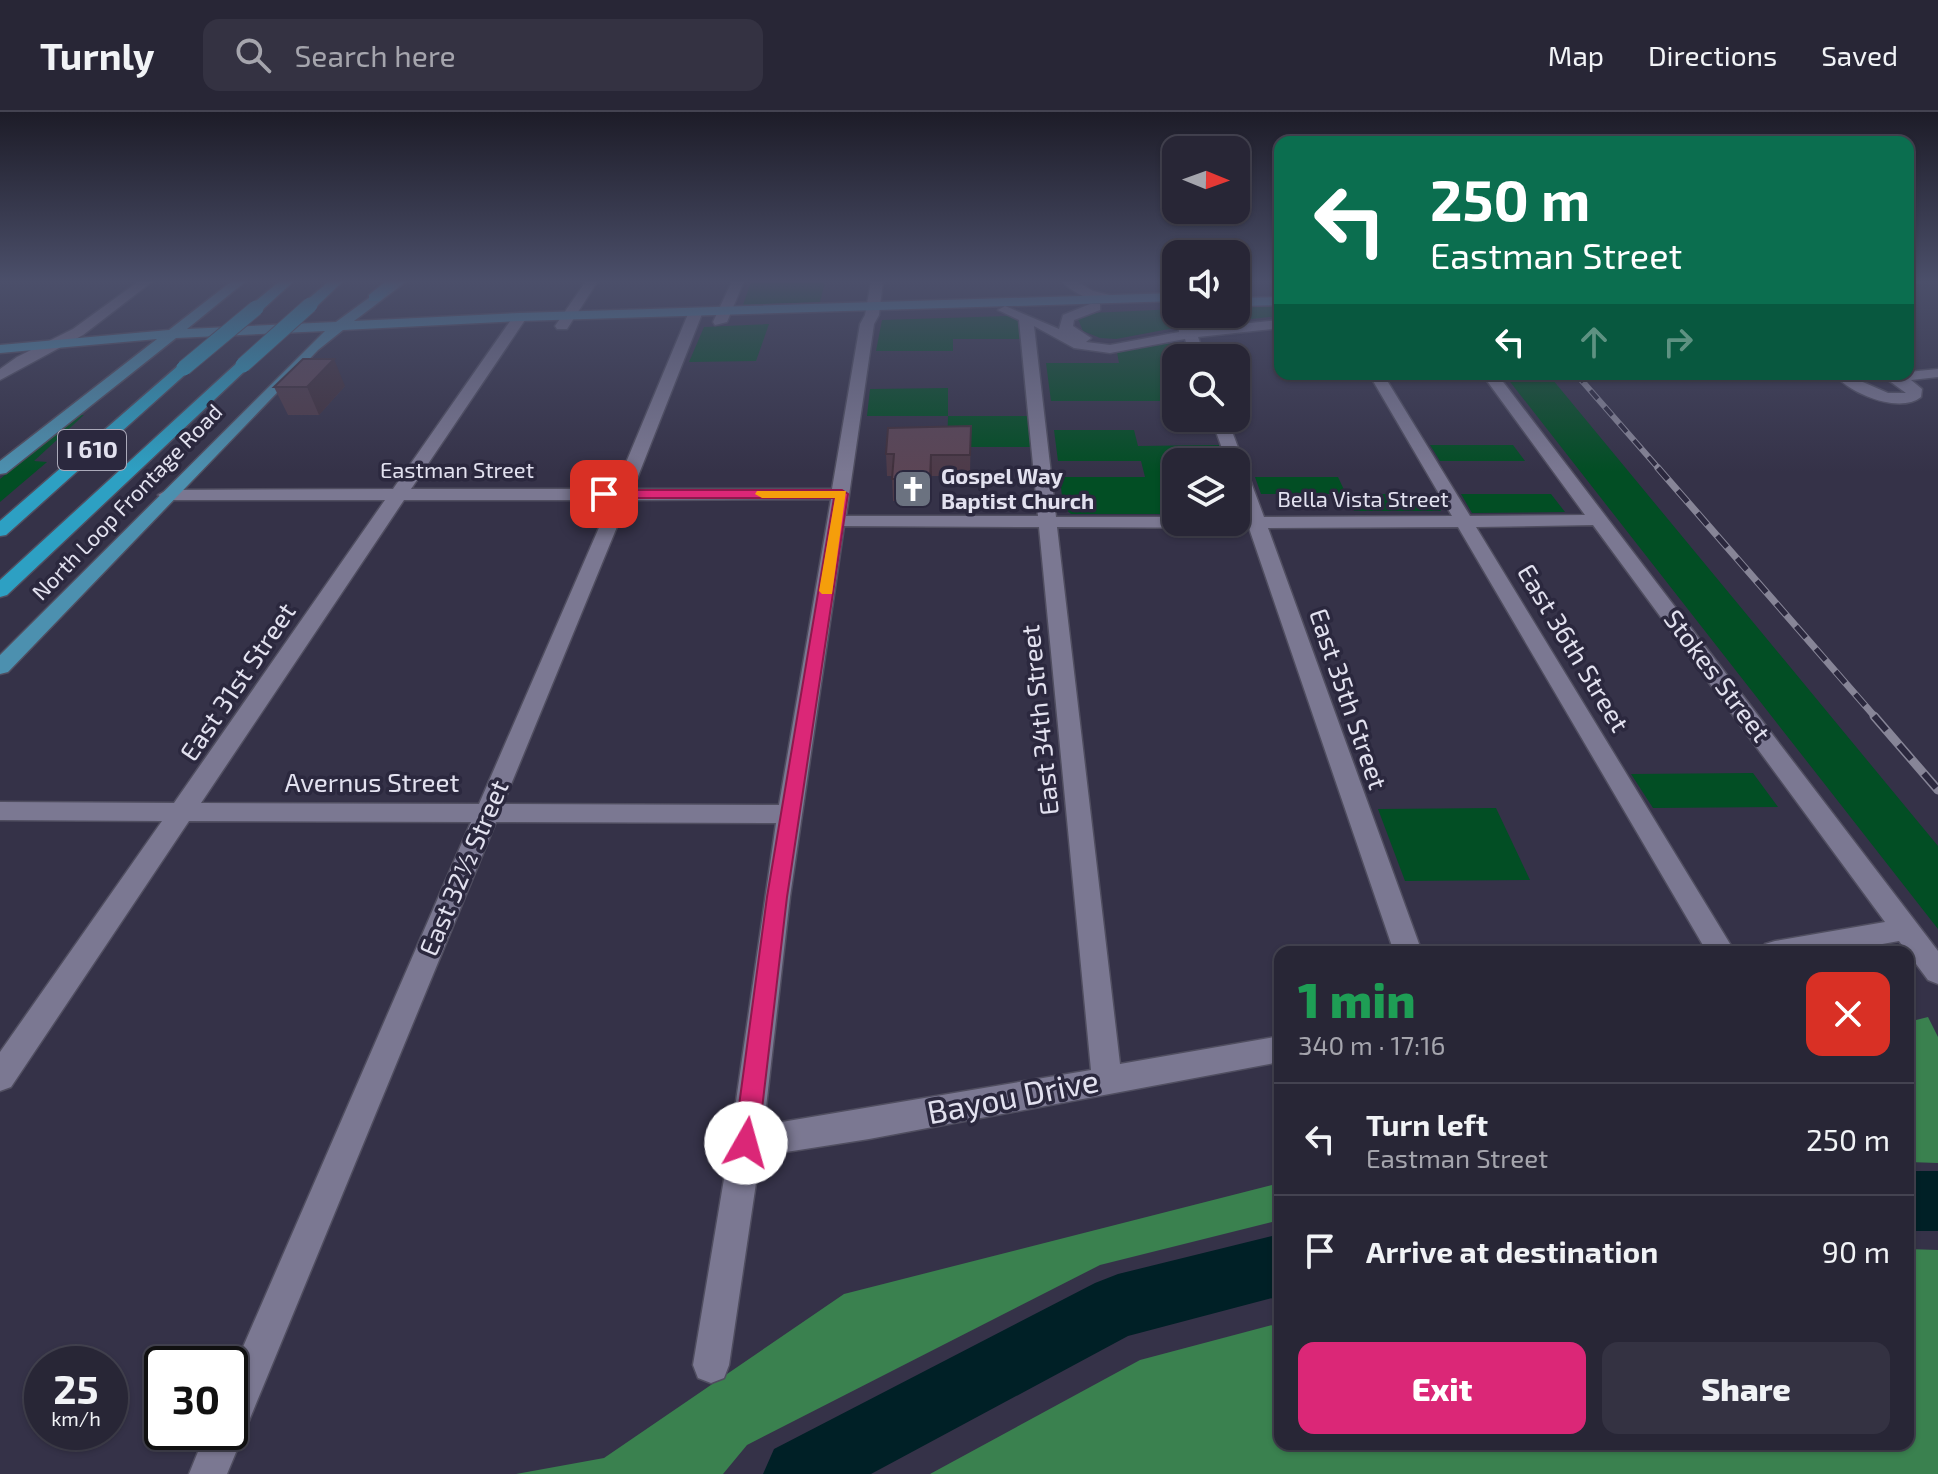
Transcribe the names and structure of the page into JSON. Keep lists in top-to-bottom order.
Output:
{
  "streets": {
    "highway": ["I 610"],
    "main road": ["North Loop Frontage Road"],
    "street": [
      "Eastman Street",
      "Bella Vista Street",
      "East 36th Street",
      "Stokes Street",
      "East 31st Street",
      "East 35th Street",
      "East 34th Street",
      "Avernus Street",
      "East 32½ Street",
      "Bayou Drive"
    ]
  },
  "crossings": [
    ["Eastman Street", "North Loop Frontage Road"],
    ["Eastman Street", "East 31st Street"],
    ["Eastman Street", "East 32½ Street"],
    ["Bella Vista Street", "East 36th Street"],
    ["Bella Vista Street", "Stokes Street"],
    ["Bella Vista Street", "East 35th Street"],
    ["Bella Vista Street", "East 34th Street"],
    ["East 31st Street", "Avernus Street"],
    ["East 34th Street", "Bayou Drive"],
    ["Avernus Street", "East 32½ Street"]
  ],
  "places": {
    "church": ["Gospel Way Baptist Church"]
  },
  "north": "right",
  "page": {
    "header": "Turnly",
    "search": "Search here",
    "nav": ["Map", "Directions", "Saved"],
    "turn": ["250 m", "Eastman Street"],
    "heading": ["1 min", "340 m · 17:16"],
    "list": [
      {
        "name": "Turn left",
        "note": "Eastman Street",
        "value": "250 m"
      },
      {
        "name": "Arrive at destination",
        "value": "90 m"
      }
    ],
    "buttons": ["Exit", "Share"],
    "speed": "25 km/h",
    "limit": "30"
  }
}
